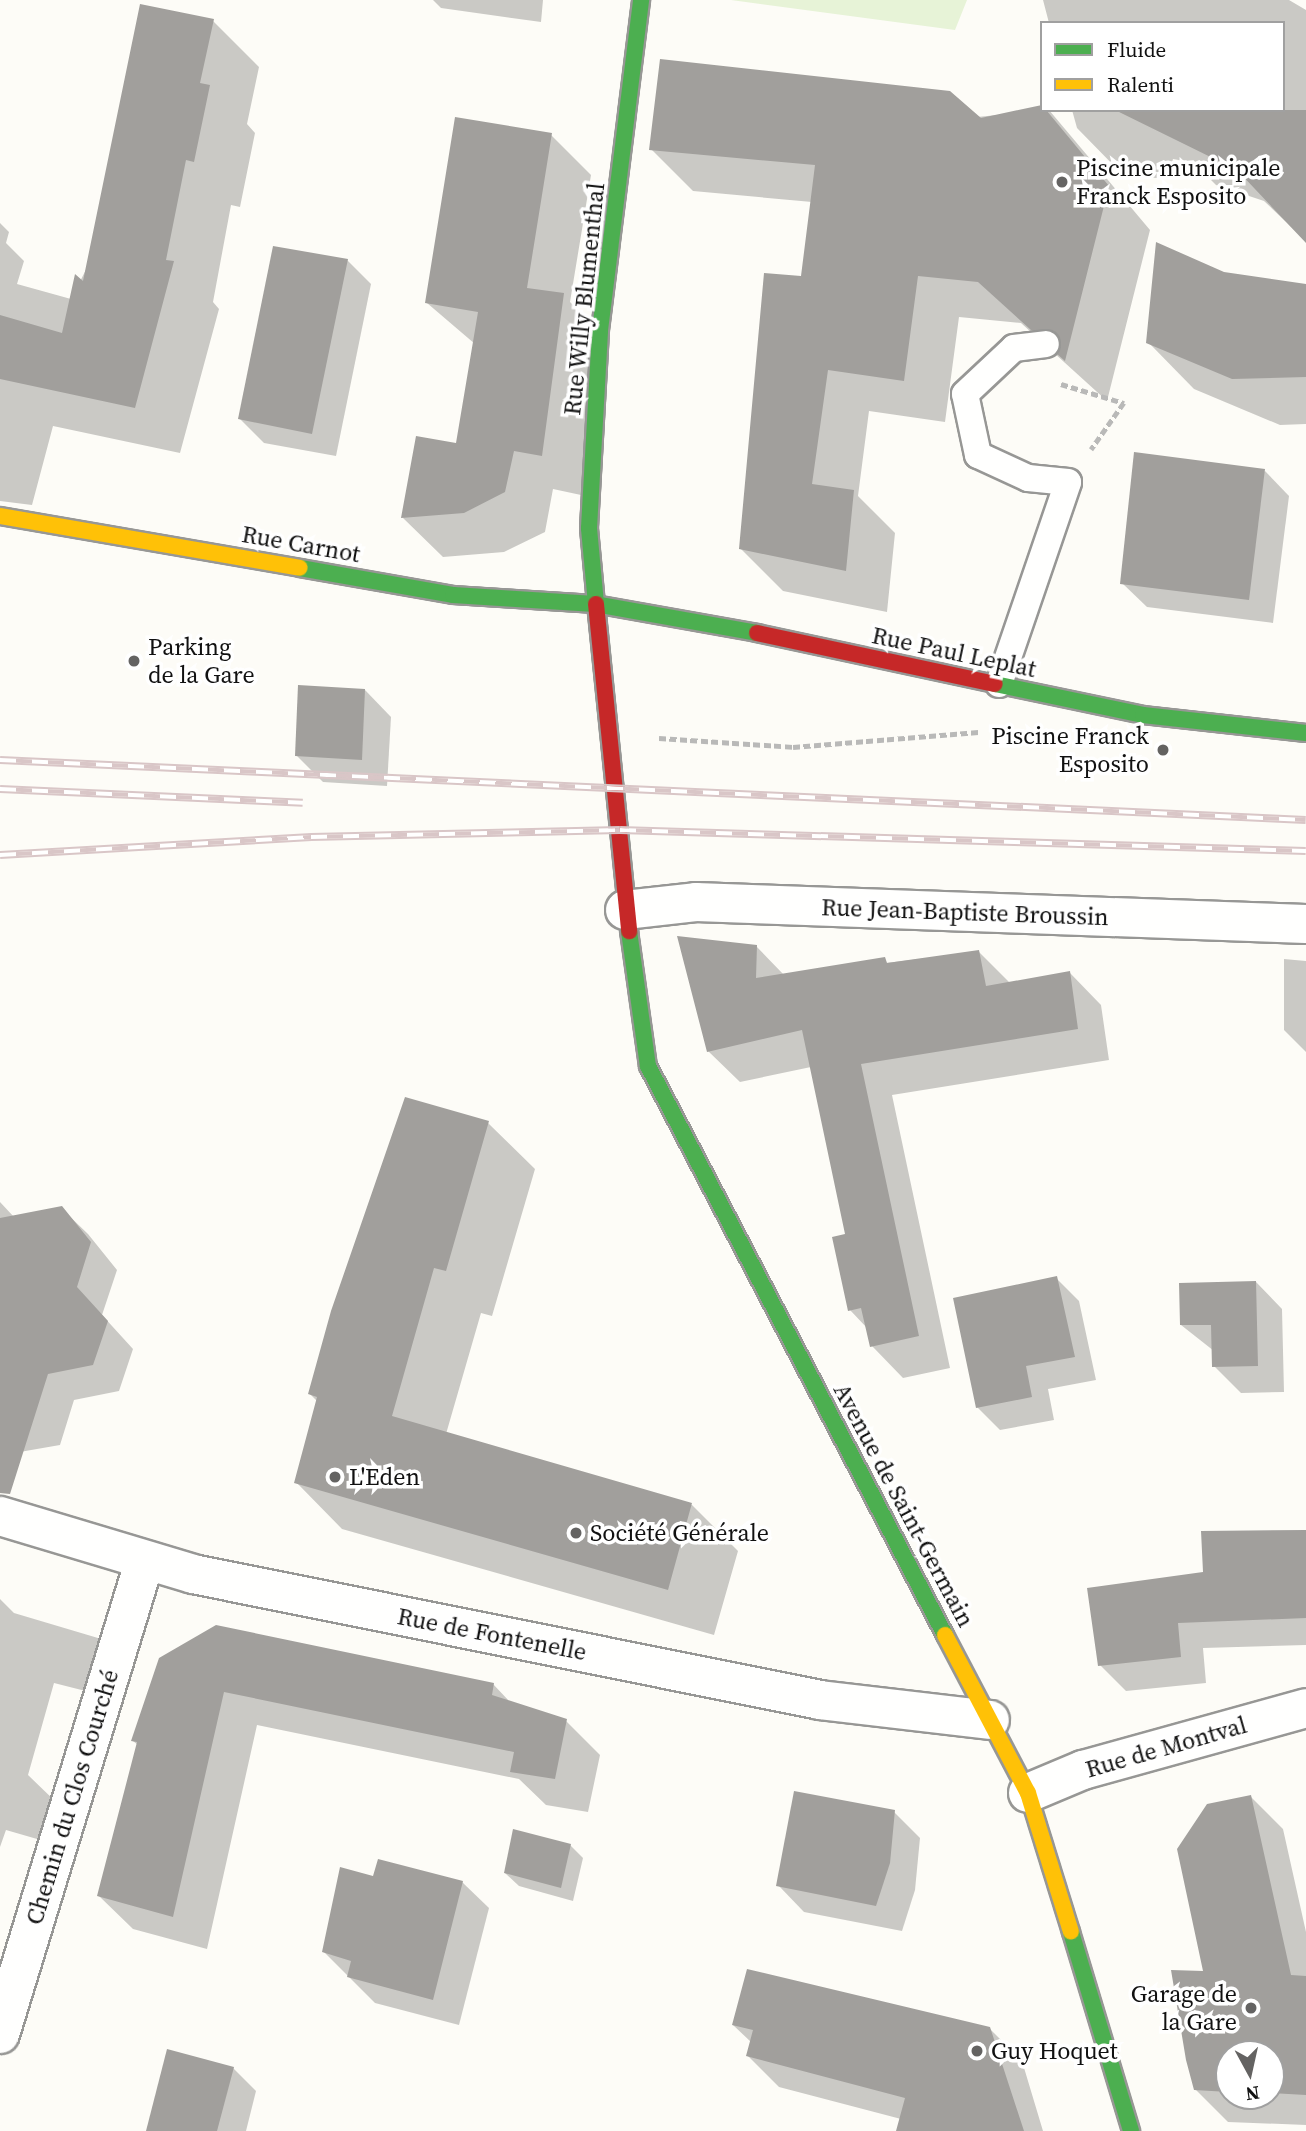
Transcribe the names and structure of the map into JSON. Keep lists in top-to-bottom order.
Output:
{
  "streets": {
    "main road": [
      "Rue Willy Blumenthal",
      "Rue Carnot",
      "Rue Paul Leplat",
      "Avenue de Saint-Germain"
    ],
    "street": [
      "Rue Jean-Baptiste Broussin",
      "Rue de Fontenelle",
      "Rue de Montval",
      "Chemin du Clos Courché"
    ]
  },
  "crossings": [
    ["Rue Willy Blumenthal", "Rue Carnot"],
    ["Rue Willy Blumenthal", "Rue Paul Leplat"],
    ["Rue Willy Blumenthal", "Avenue de Saint-Germain"],
    ["Rue Carnot", "Rue Paul Leplat"],
    ["Rue Jean-Baptiste Broussin", "Avenue de Saint-Germain"],
    ["Avenue de Saint-Germain", "Rue de Fontenelle"],
    ["Avenue de Saint-Germain", "Rue de Montval"],
    ["Rue de Fontenelle", "Chemin du Clos Courché"]
  ],
  "places": [
    "Piscine municipale Franck Esposito",
    "Parking de la Gare",
    "Piscine Franck Esposito",
    "L'Eden",
    "Société Générale",
    "Garage de la Gare",
    "Guy Hoquet"
  ],
  "legend": ["Fluide", "Ralenti"],
  "north": "bottom"
}
